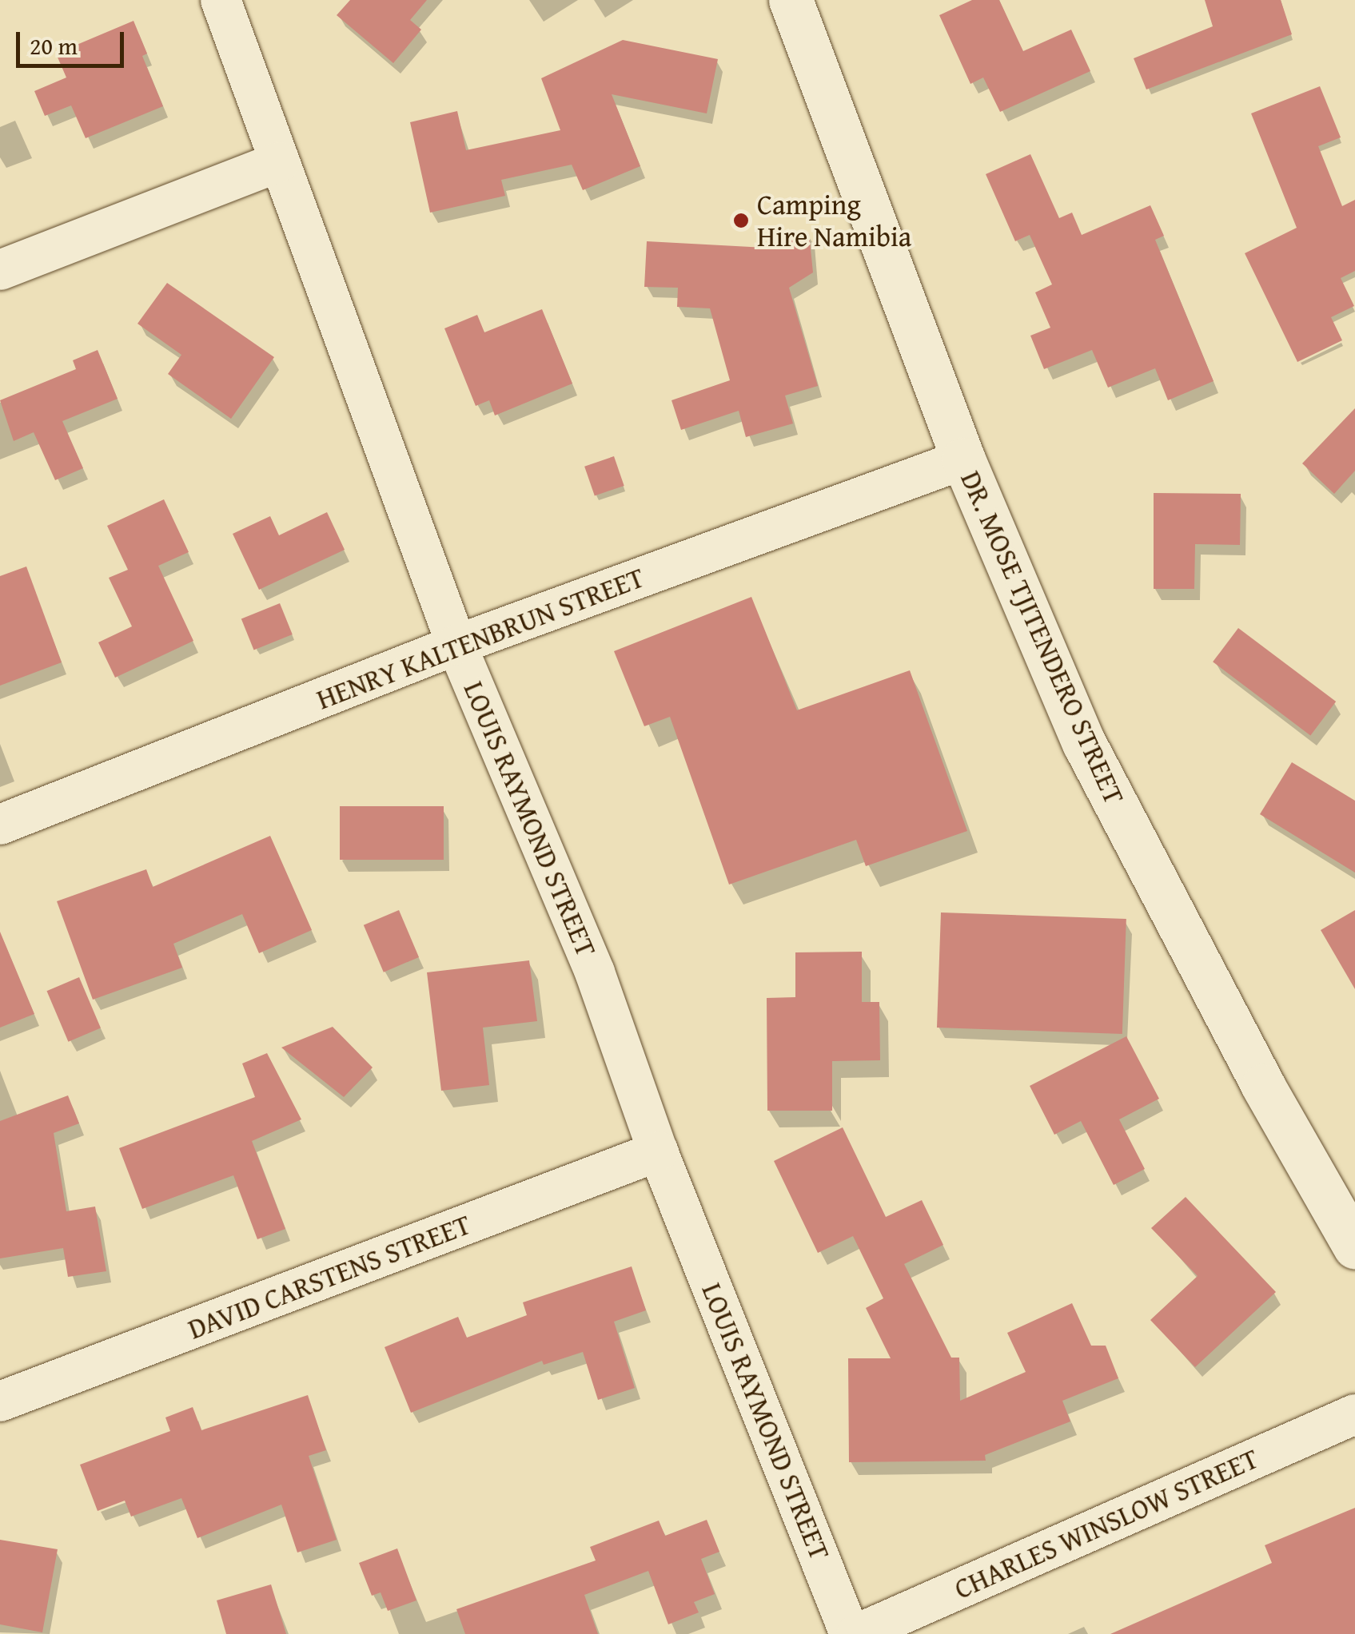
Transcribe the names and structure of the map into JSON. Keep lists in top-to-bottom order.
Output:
{
  "streets": {
    "street": [
      "DR. MOSE TJITENDERO STREET",
      "HENRY KALTENBRUN STREET",
      "LOUIS RAYMOND STREET",
      "DAVID CARSTENS STREET",
      "CHARLES WINSLOW STREET"
    ]
  },
  "crossings": [
    ["DR. MOSE TJITENDERO STREET", "HENRY KALTENBRUN STREET"],
    ["HENRY KALTENBRUN STREET", "LOUIS RAYMOND STREET"],
    ["LOUIS RAYMOND STREET", "DAVID CARSTENS STREET"]
  ],
  "places": ["Camping Hire Namibia"],
  "scale_bar": "20 m"
}
